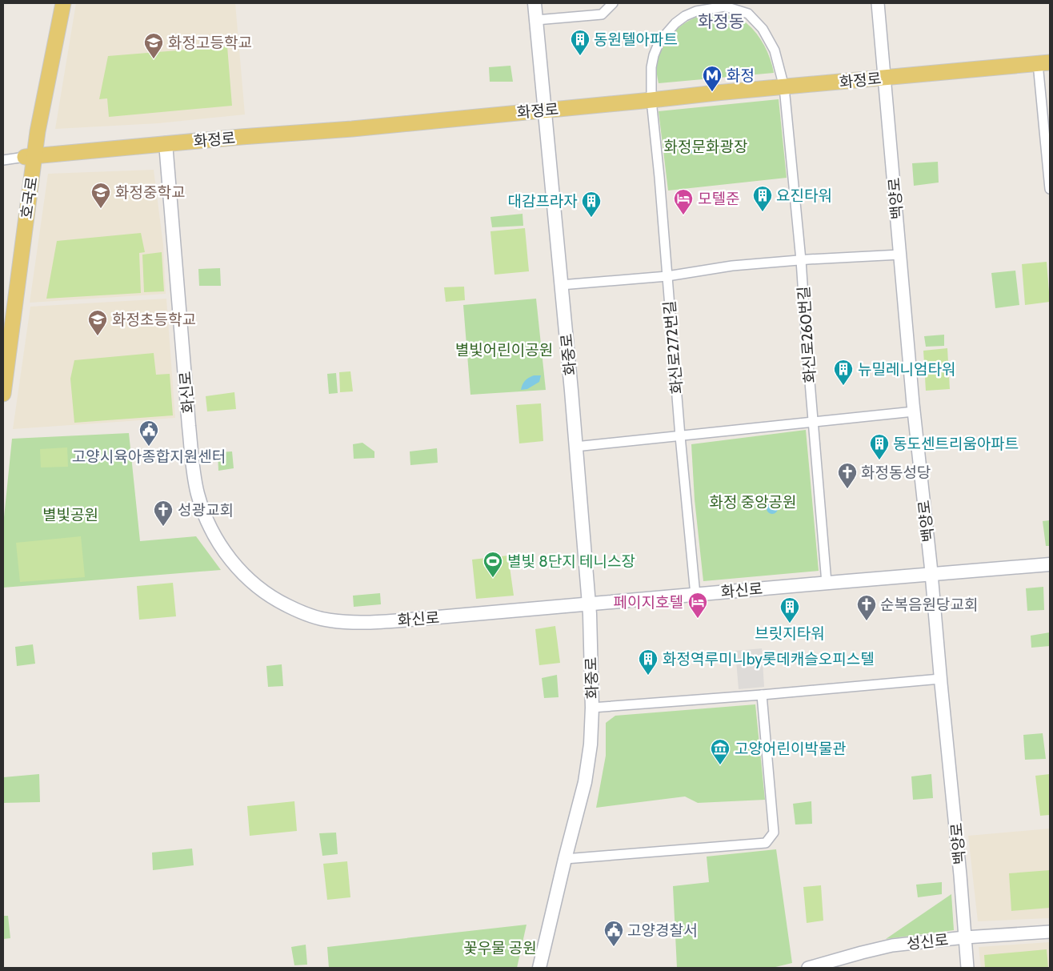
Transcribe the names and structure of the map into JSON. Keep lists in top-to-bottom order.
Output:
{
  "streets": {
    "main road": [
      "화정로",
      "호국로",
      "화중로",
      "화신로"
    ],
    "street": [
      "백양로",
      "화신로260번길",
      "화신로272번길",
      "성신로"
    ]
  },
  "crossings": [
    ["화정로", "호국로"],
    ["화정로", "백양로"],
    ["화정로", "화신로260번길"],
    ["화정로", "화신로272번길"],
    ["화정로", "화중로"],
    ["화정로", "화신로"],
    ["백양로", "화중로"],
    ["백양로", "화신로"],
    ["백양로", "성신로"],
    ["화신로260번길", "화신로272번길"],
    ["화신로260번길", "화신로"],
    ["화신로272번길", "화신로"],
    ["화중로", "화신로"]
  ],
  "districts": ["화정동"],
  "parks": [
    "화정문화광장",
    "별빛어린이공원",
    "화정 중앙공원",
    "별빛공원",
    "꽃우물 공원"
  ],
  "places": {
    "building": [
      "동원텔아파트",
      "요진타워",
      "대감프라자",
      "뉴밀레니엄타워",
      "동도센트리움아파트",
      "브릿지타워",
      "화정역루미니by롯데캐슬오피스텔"
    ],
    "school or university": ["화정고등학교", "화정중학교", "화정초등학교"],
    "metro station": ["화정"],
    "hotel": ["모텔준", "페이지호텔"],
    "public building": ["고양시육아종합지원센터", "고양경찰서"],
    "church": ["화정동성당", "성광교회", "순복음원당교회"],
    "sports": ["별빛 8단지 테니스장"],
    "museum": ["고양어린이박물관"]
  }
}
